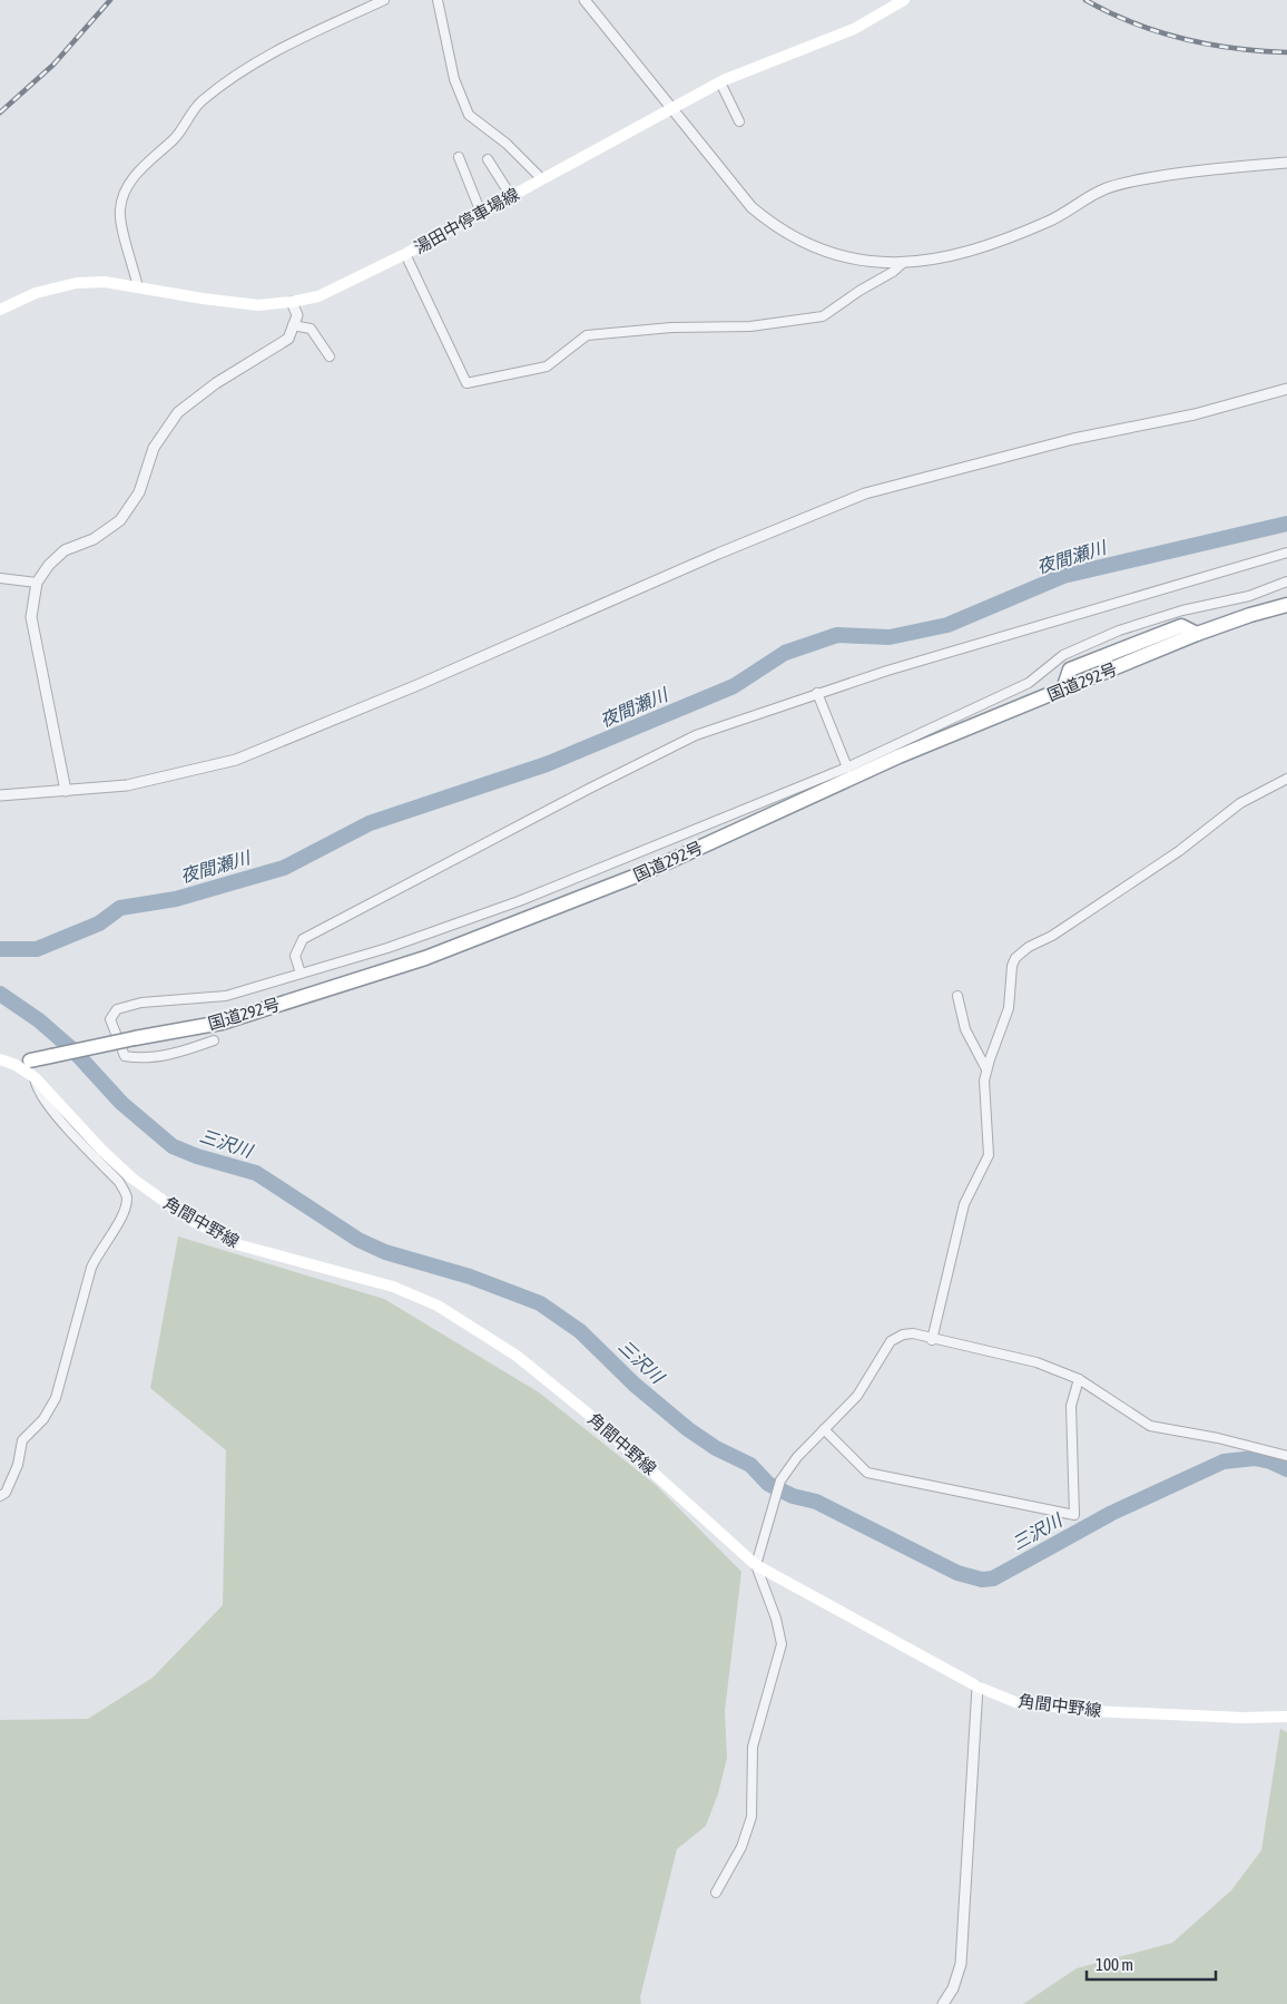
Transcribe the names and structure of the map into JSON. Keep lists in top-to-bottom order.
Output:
{
  "streets": {
    "highway": ["国道292号"],
    "main road": ["湯田中停車場線", "角間中野線"]
  },
  "water": ["夜間瀬川", "三沢川"],
  "scale_bar": "100 m"
}
